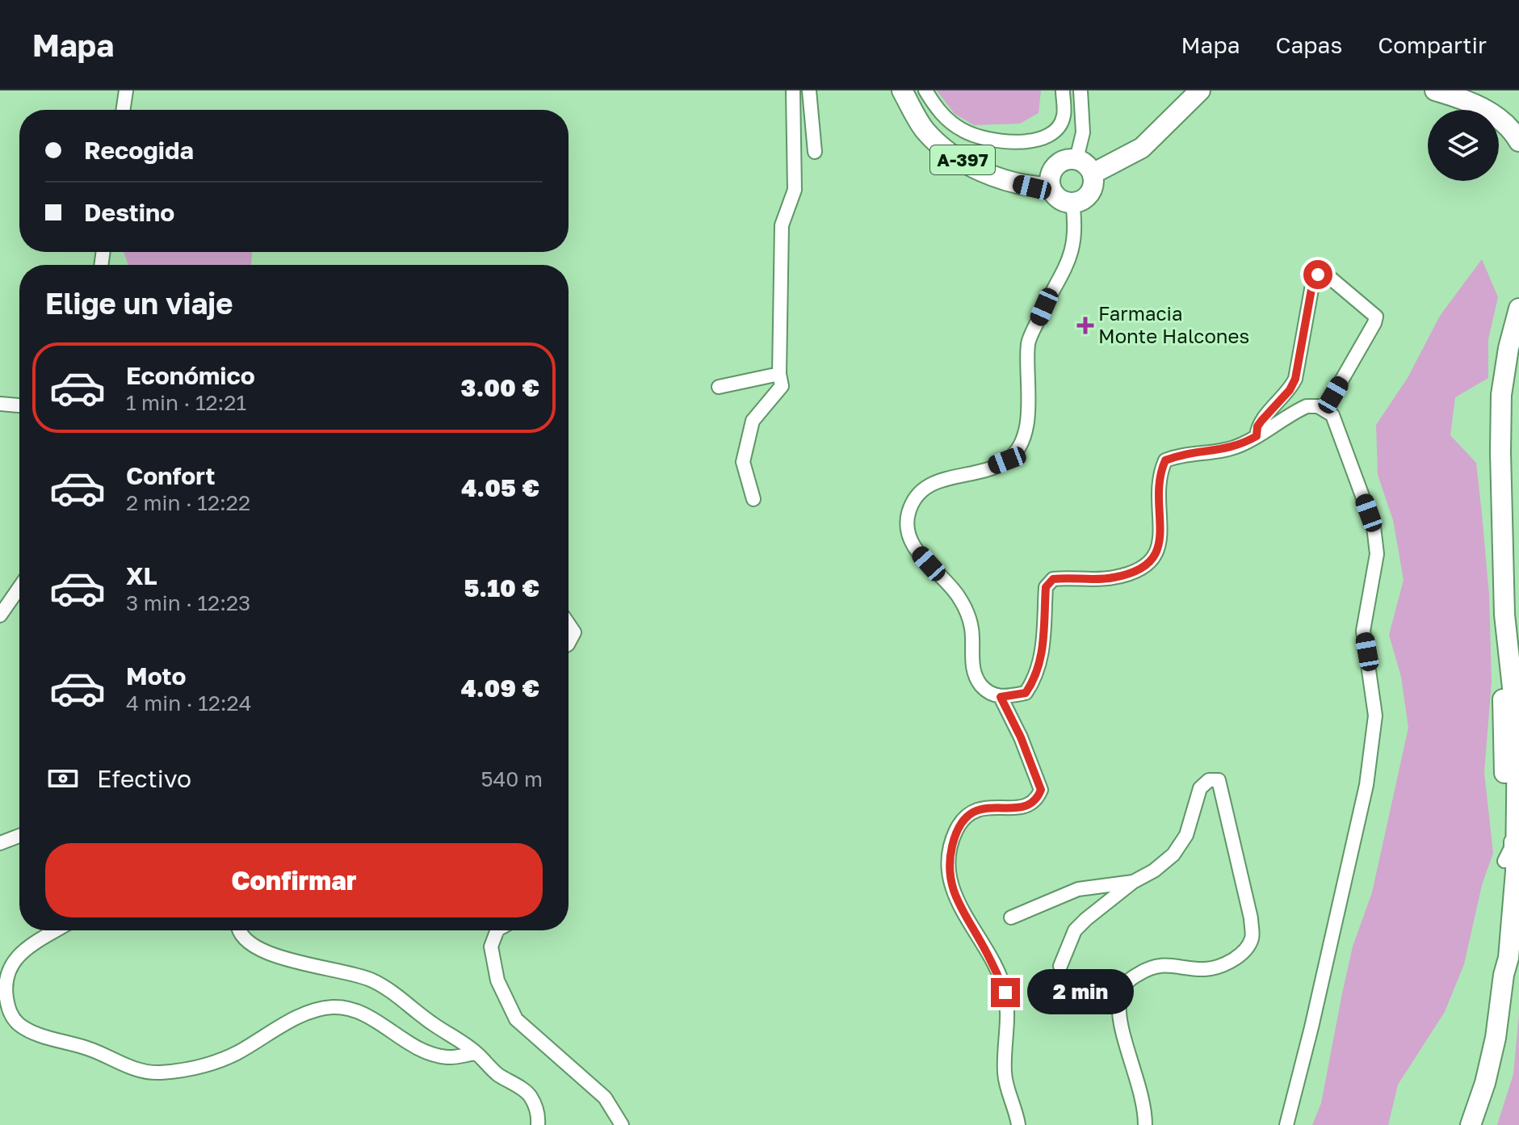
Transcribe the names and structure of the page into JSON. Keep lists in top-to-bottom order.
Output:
{
  "streets": {
    "main road": ["A-397"]
  },
  "places": {
    "health": ["Farmacia Monte Halcones"]
  },
  "page": {
    "header": "Mapa",
    "nav": ["Mapa", "Capas", "Compartir"],
    "banner": ["Recogida", "Destino"],
    "heading": "Elige un viaje",
    "list": [
      {
        "name": "Económico",
        "note": "1 min · 12:21",
        "value": "3.00 €"
      },
      {
        "name": "Confort",
        "note": "2 min · 12:22",
        "value": "4.05 €"
      },
      {
        "name": "XL",
        "note": "3 min · 12:23",
        "value": "5.10 €"
      },
      {
        "name": "Moto",
        "note": "4 min · 12:24",
        "value": "4.09 €"
      }
    ],
    "pay": ["Efectivo", "540 m"],
    "buttons": "Confirmar",
    "bubble": "2 min"
  }
}
